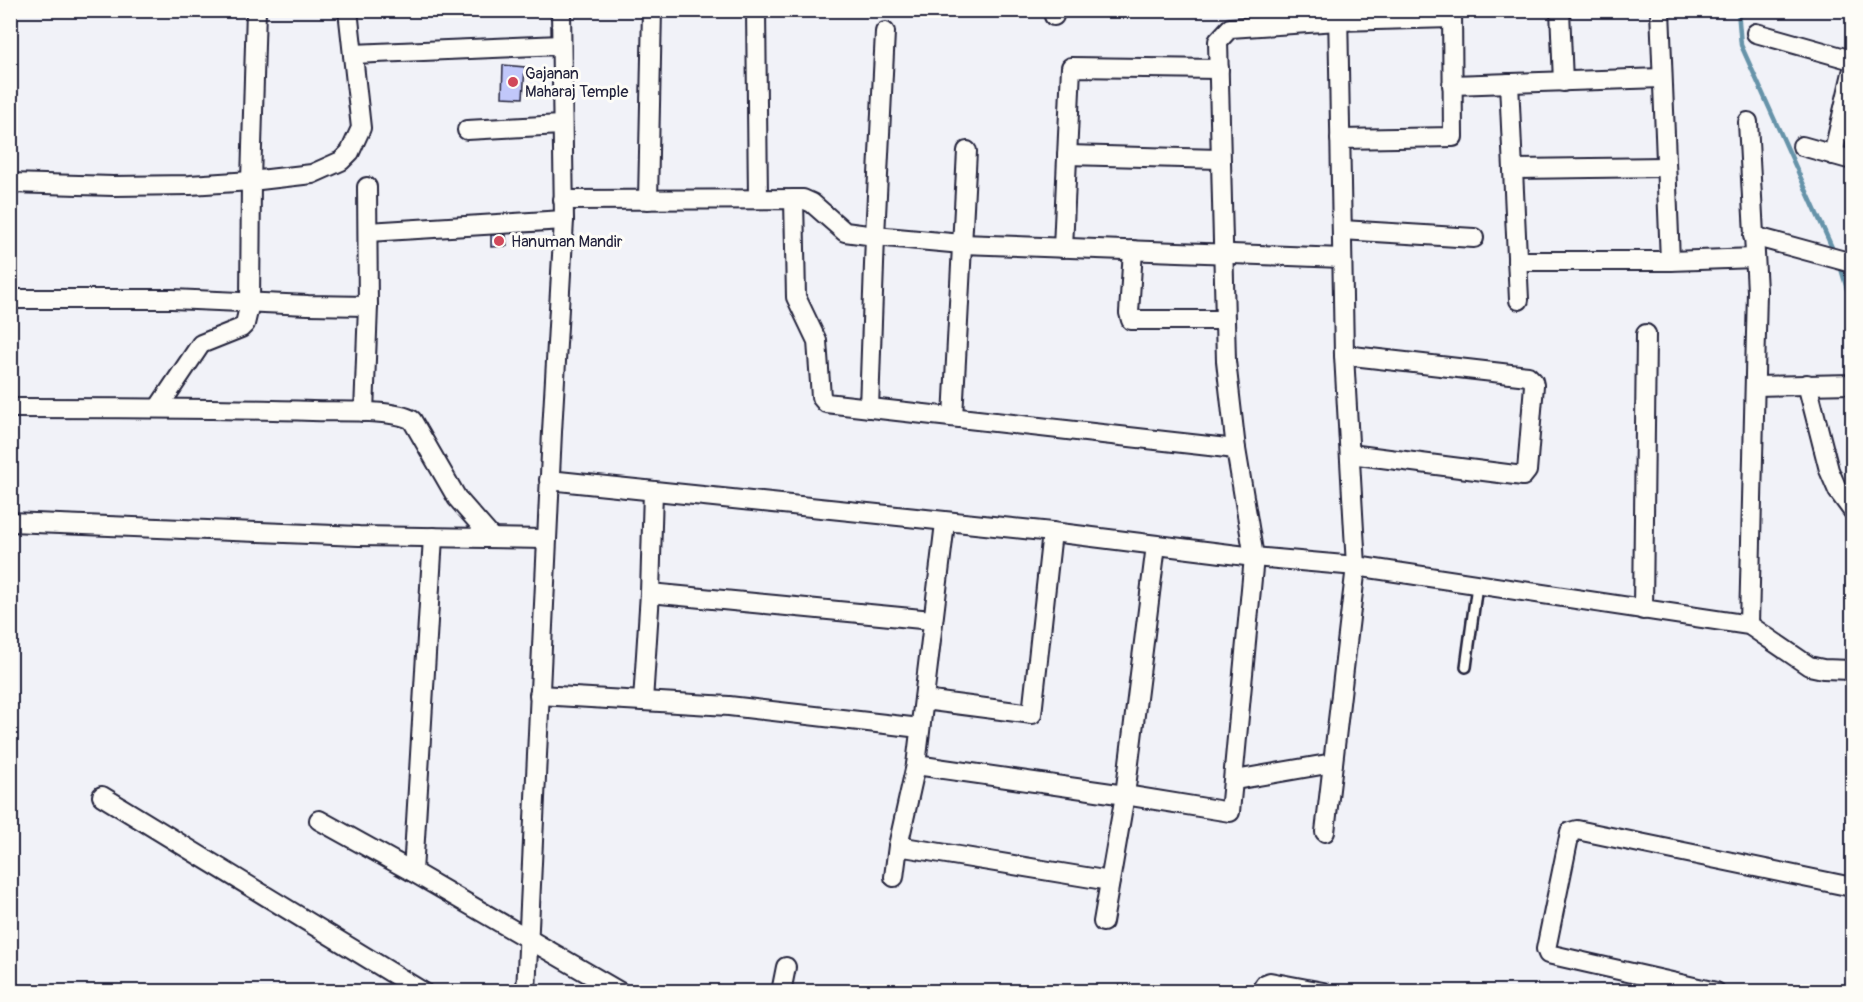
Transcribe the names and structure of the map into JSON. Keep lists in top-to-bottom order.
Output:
{
  "places": ["Gajanan Maharaj Temple", "Hanuman Mandir"]
}
